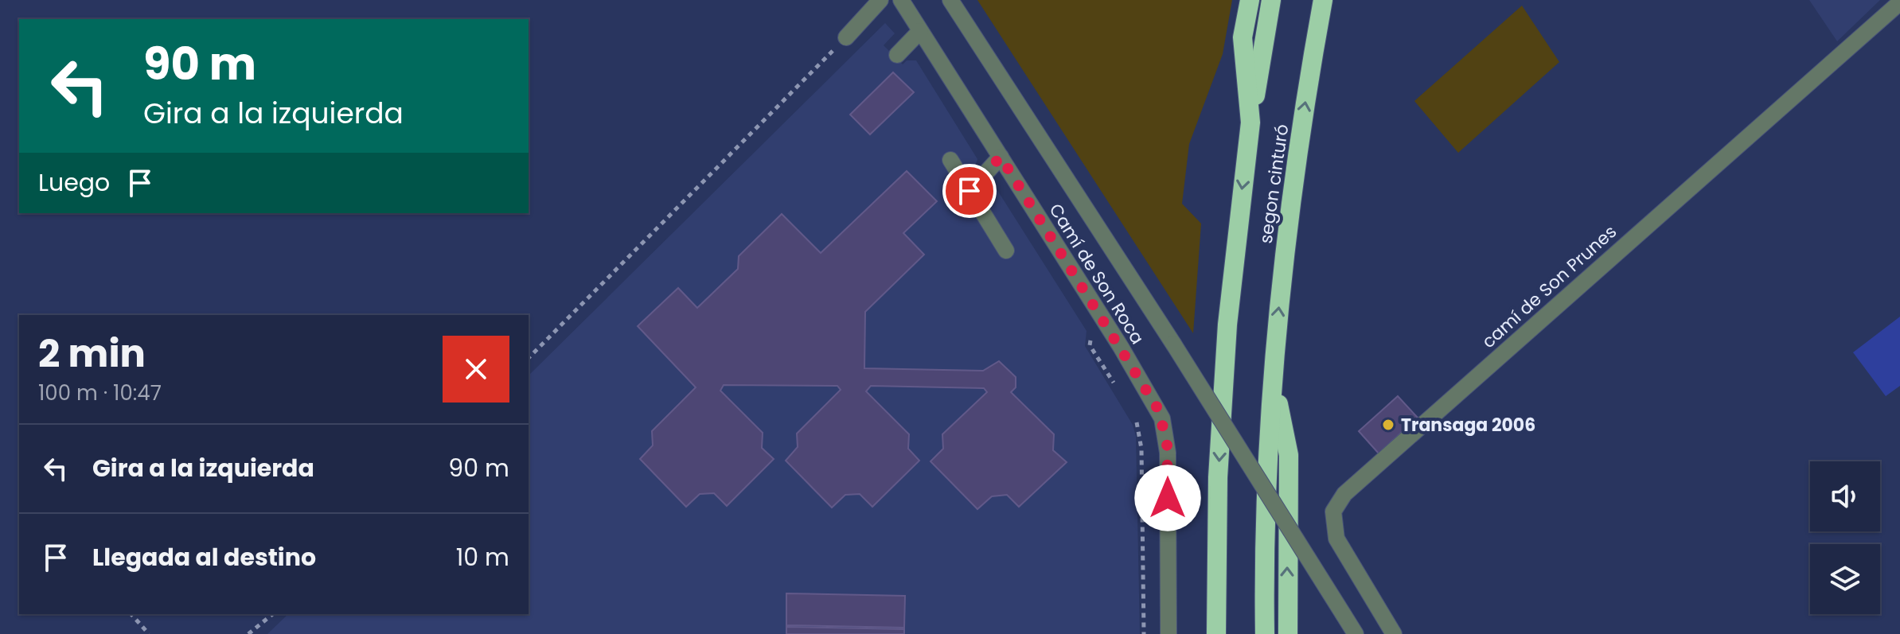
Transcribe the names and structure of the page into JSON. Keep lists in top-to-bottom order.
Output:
{
  "streets": {
    "highway": ["segon cinturó"],
    "street": ["Camí de Son Roca", "camí de Son Prunes"]
  },
  "places": ["Transaga 2006"],
  "page": {
    "turn": ["90 m", "Gira a la izquierda"],
    "then": "Luego",
    "heading": ["2 min", "100 m · 10:47"],
    "list": [
      {
        "name": "Gira a la izquierda",
        "value": "90 m"
      },
      {
        "name": "Llegada al destino",
        "value": "10 m"
      }
    ]
  }
}
